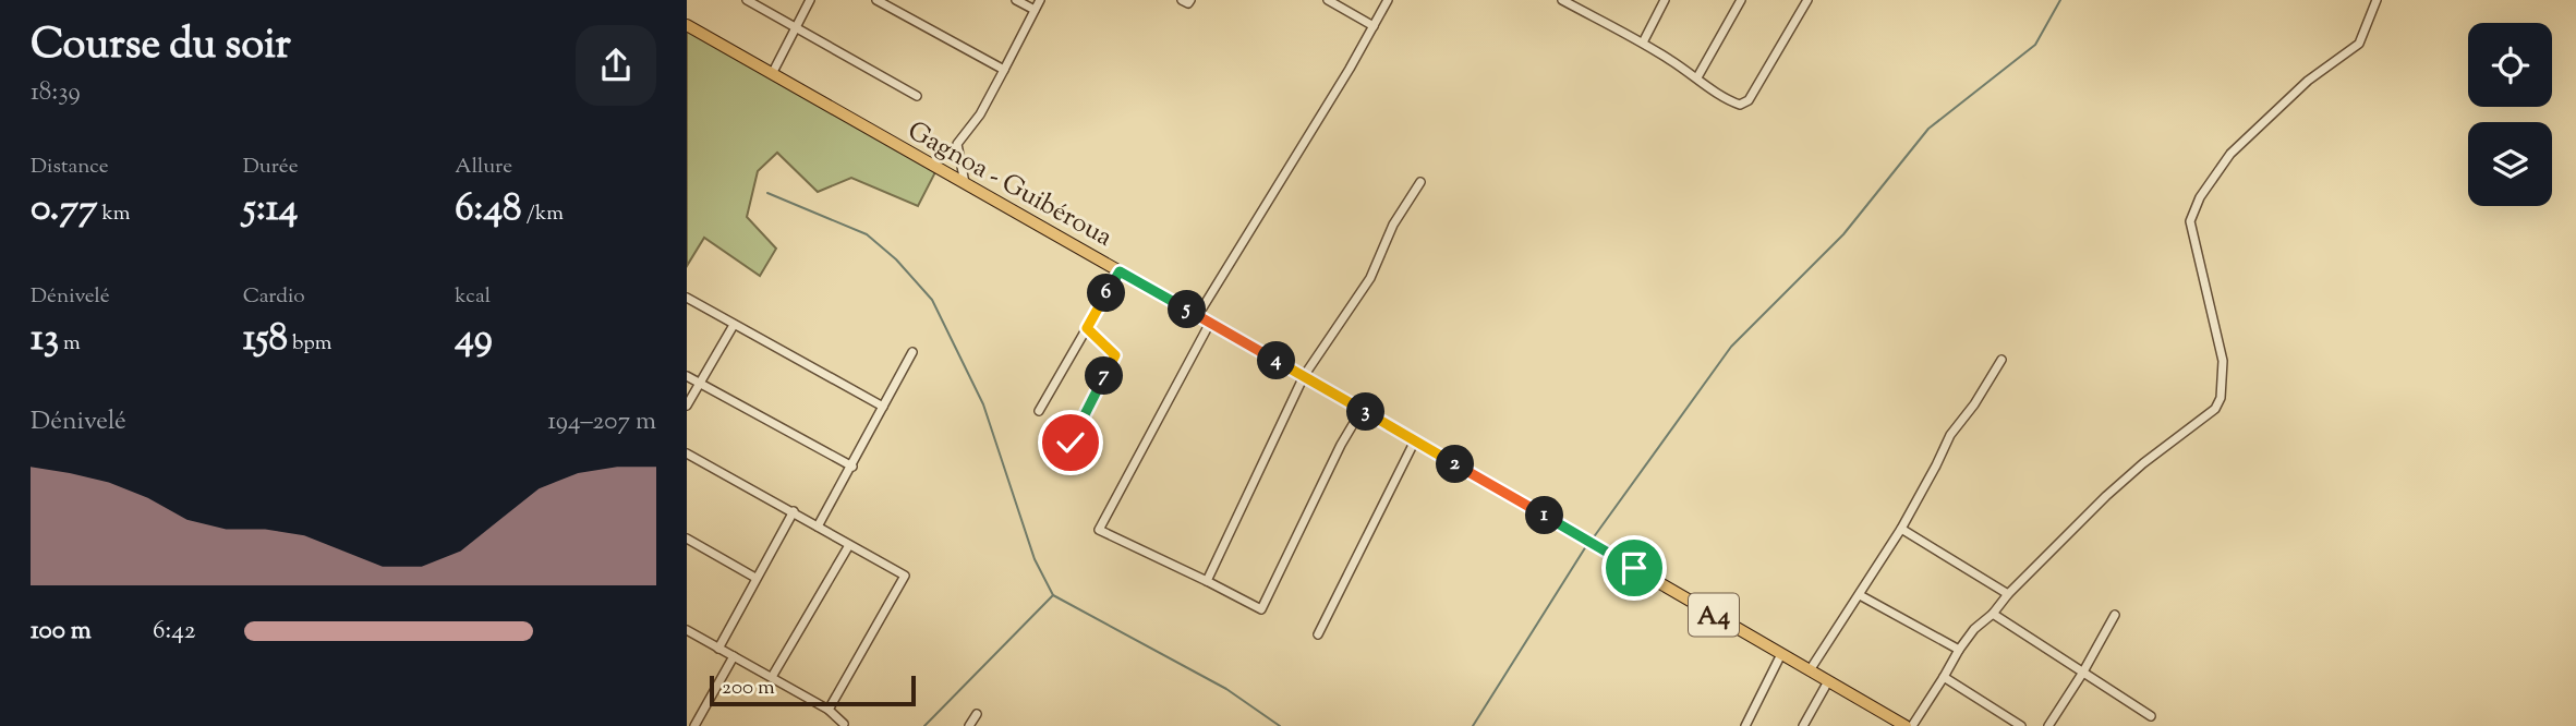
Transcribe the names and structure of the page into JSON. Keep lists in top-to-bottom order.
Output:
{
  "streets": {
    "main road": ["Gagnoa - Guibéroua", "A4"]
  },
  "scale_bar": "200 m",
  "page": {
    "heading": ["Course du soir", "18:39"],
    "stats": [
      ["Distance", "0.77 km"],
      ["Durée", "5:14"],
      ["Allure", "6:48 /km"],
      ["Dénivelé", "13 m"],
      ["Cardio", "158 bpm"],
      ["kcal", "49"]
    ],
    "pins": [
      "6",
      "5",
      "4",
      "7",
      "3",
      "2",
      "1"
    ],
    "chart": ["Dénivelé", "194–207 m"],
    "list": [
      {
        "name": "100 m",
        "note": "6:42"
      }
    ],
    "scale": "200 m"
  }
}
